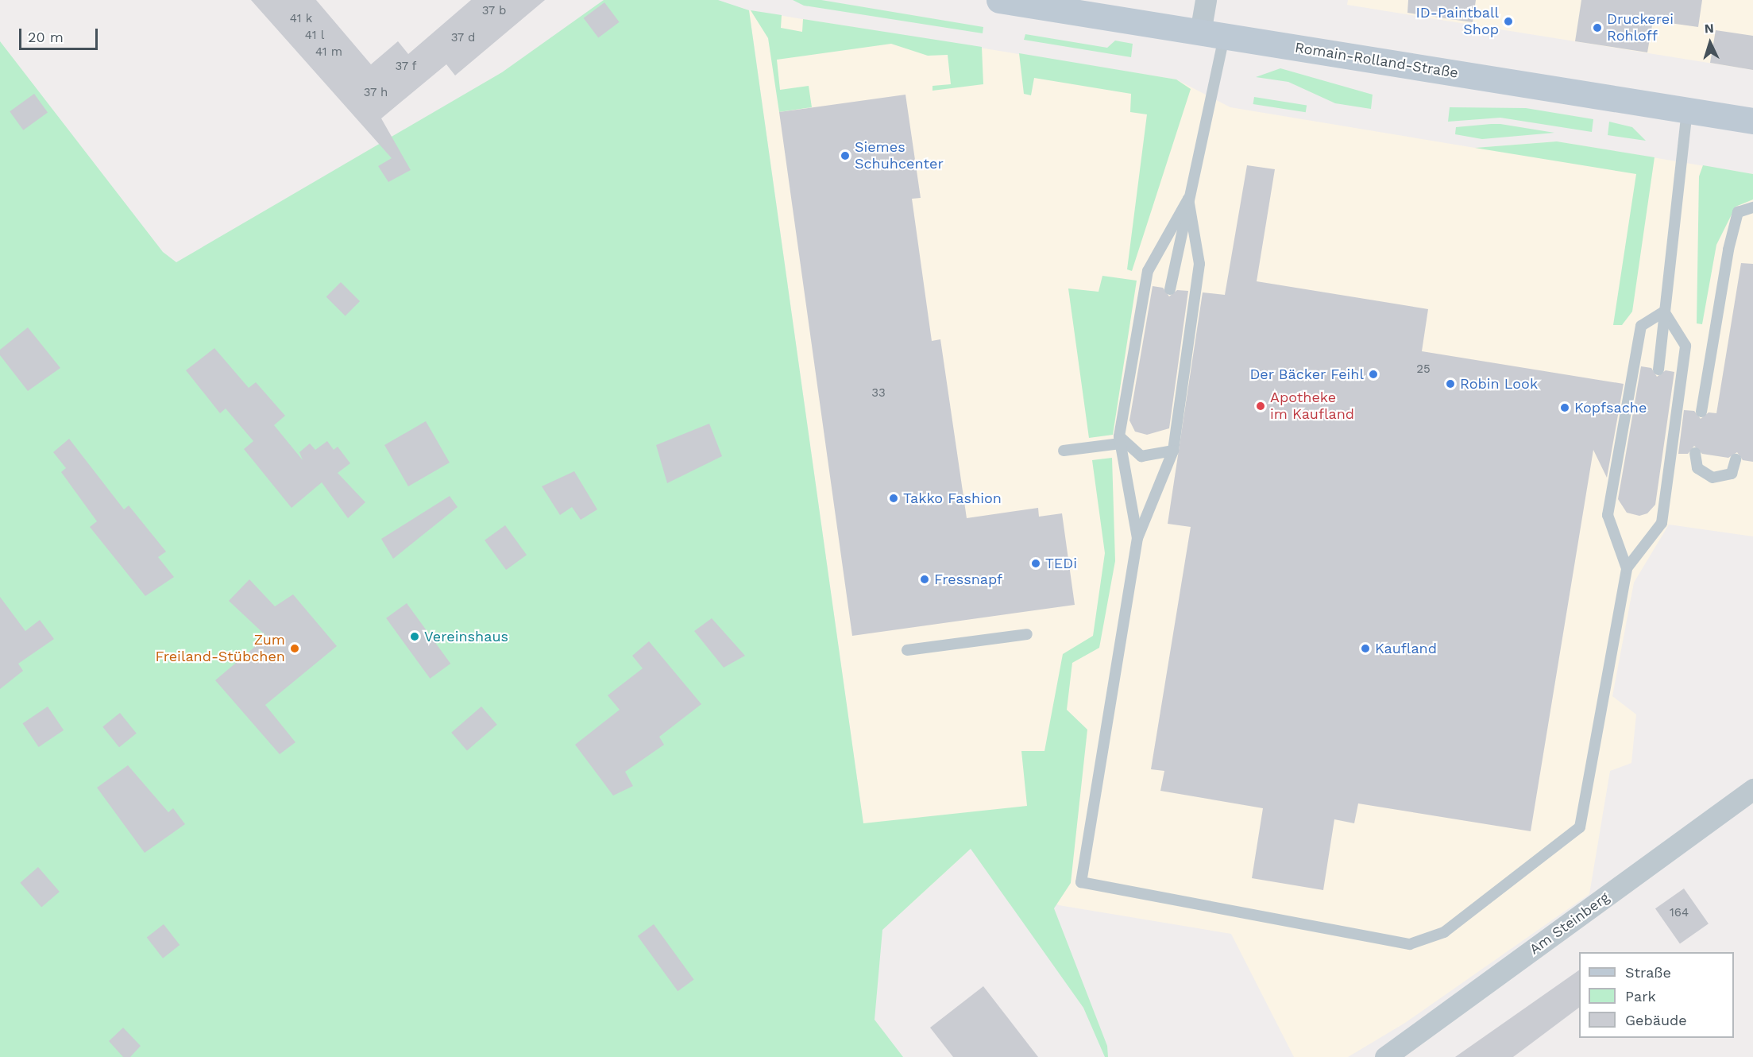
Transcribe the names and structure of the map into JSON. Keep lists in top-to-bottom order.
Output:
{
  "streets": {
    "main road": ["Romain-Rolland-Straße"],
    "street": ["Am Steinberg"]
  },
  "places": [
    "ID-Paintball Shop",
    "Druckerei Rohloff",
    "Siemes Schuhcenter",
    "Der Bäcker Feihl",
    "Robin Look",
    "Apotheke im Kaufland",
    "Kopfsache",
    "Takko Fashion",
    "TEDi",
    "Fressnapf",
    "Vereinshaus",
    "Zum Freiland-Stübchen",
    "Kaufland"
  ],
  "house_numbers": [
    "37 b",
    "41 k",
    "41 l",
    "37 d",
    "41 m",
    "37 f",
    "37 h",
    "25",
    "33",
    "164"
  ],
  "legend": ["Straße", "Park", "Gebäude"],
  "scale_bar": "20 m",
  "north": "top"
}
